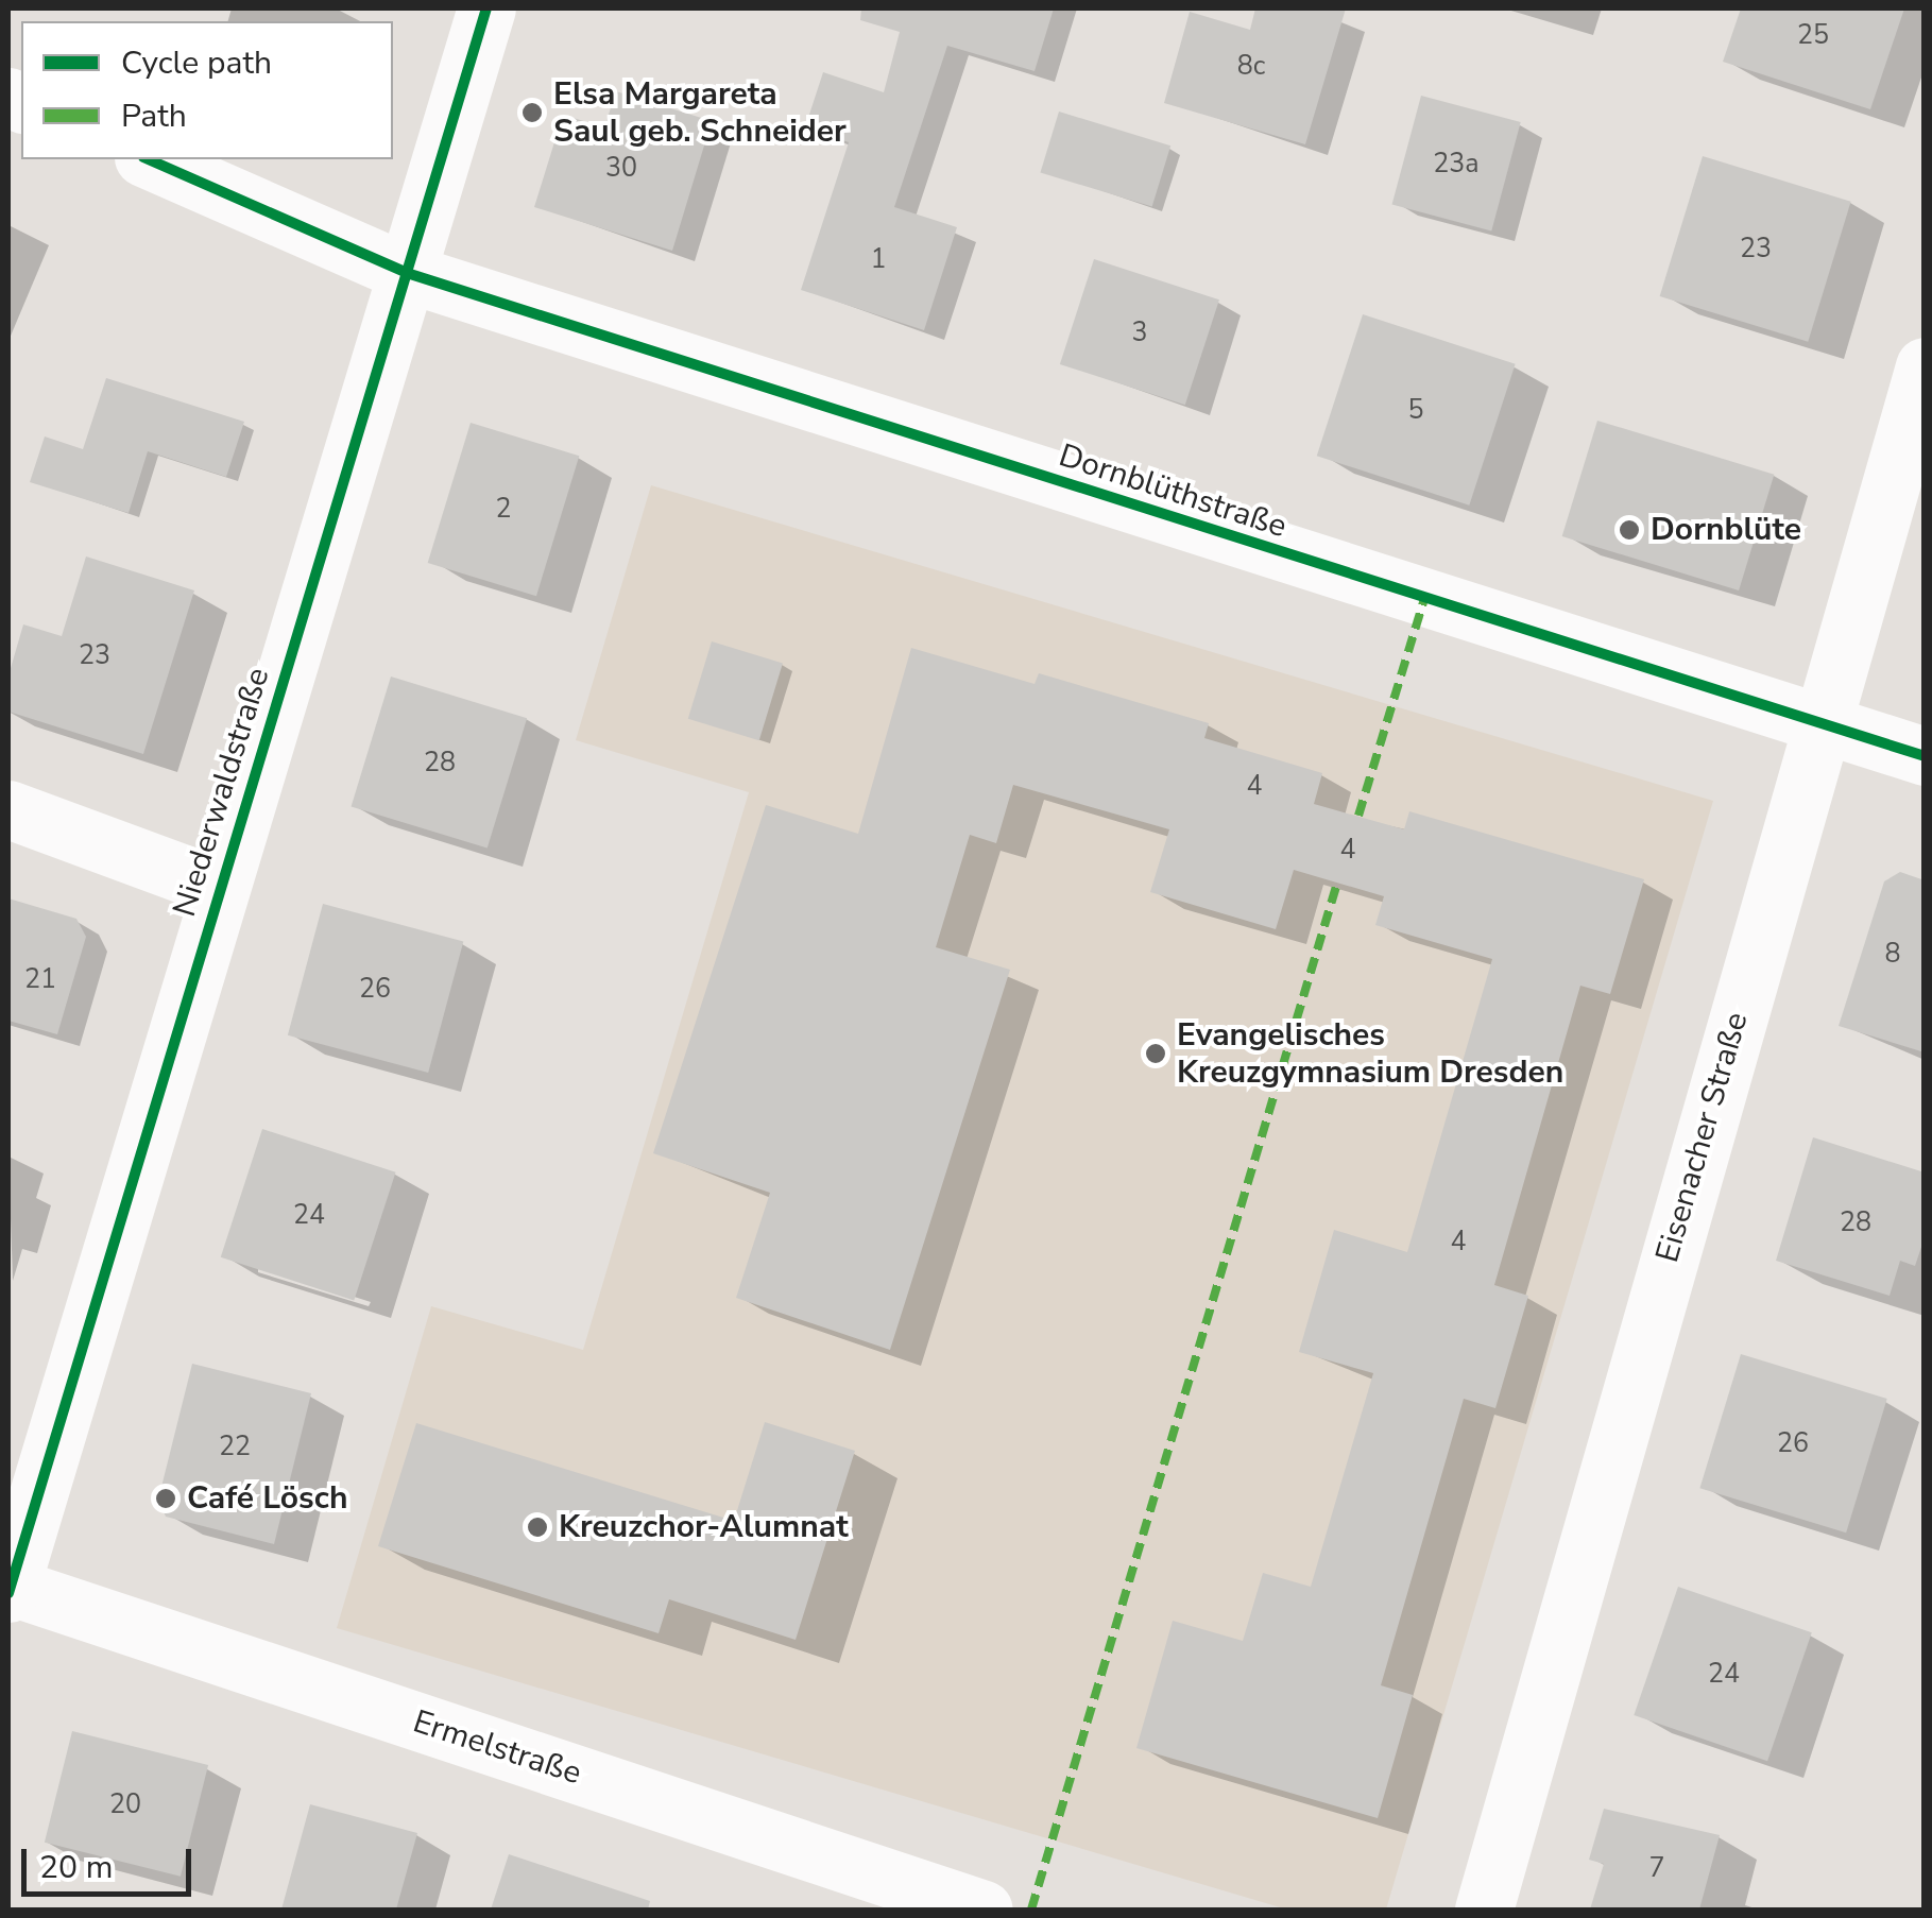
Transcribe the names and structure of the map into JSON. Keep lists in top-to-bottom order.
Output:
{
  "streets": {
    "street": [
      "Dornblüthstraße",
      "Niederwaldstraße",
      "Eisenacher Straße",
      "Ermelstraße"
    ]
  },
  "crossings": [
    ["Dornblüthstraße", "Niederwaldstraße"],
    ["Dornblüthstraße", "Eisenacher Straße"],
    ["Niederwaldstraße", "Ermelstraße"]
  ],
  "places": [
    "Elsa Margareta Saul geb. Schneider",
    "Dornblüte",
    "Evangelisches Kreuzgymnasium Dresden",
    "Café Lösch",
    "Kreuzchor-Alumnat"
  ],
  "house_numbers": [
    "25",
    "8c",
    "23a",
    "30",
    "23",
    "1",
    "3",
    "5",
    "2",
    "23",
    "28",
    "4",
    "4",
    "8",
    "21",
    "26",
    "24",
    "28",
    "4",
    "26",
    "22",
    "24",
    "20",
    "7"
  ],
  "legend": ["Cycle path", "Path"],
  "scale_bar": "20 m"
}
